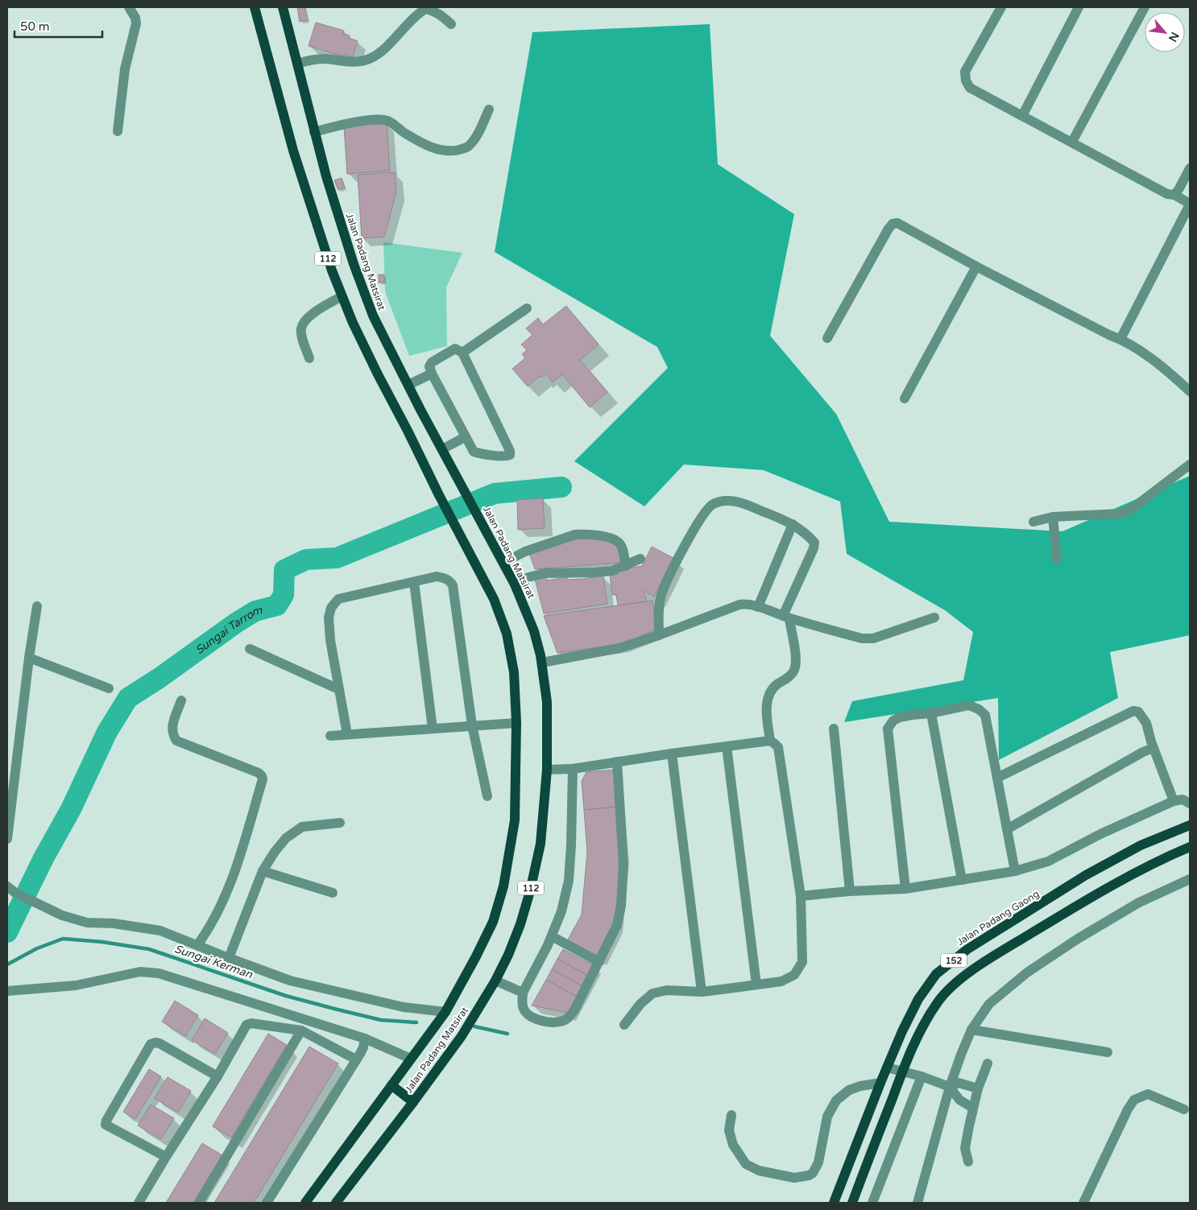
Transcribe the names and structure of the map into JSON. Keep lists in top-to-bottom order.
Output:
{
  "streets": {
    "main road": [
      "112",
      "Jalan Padang Matsirat",
      "Jalan Padang Gaong",
      "152"
    ]
  },
  "water": ["Sungai Tarrom", "Sungai Kerman"],
  "scale_bar": "50 m",
  "north": "bottom right"
}
